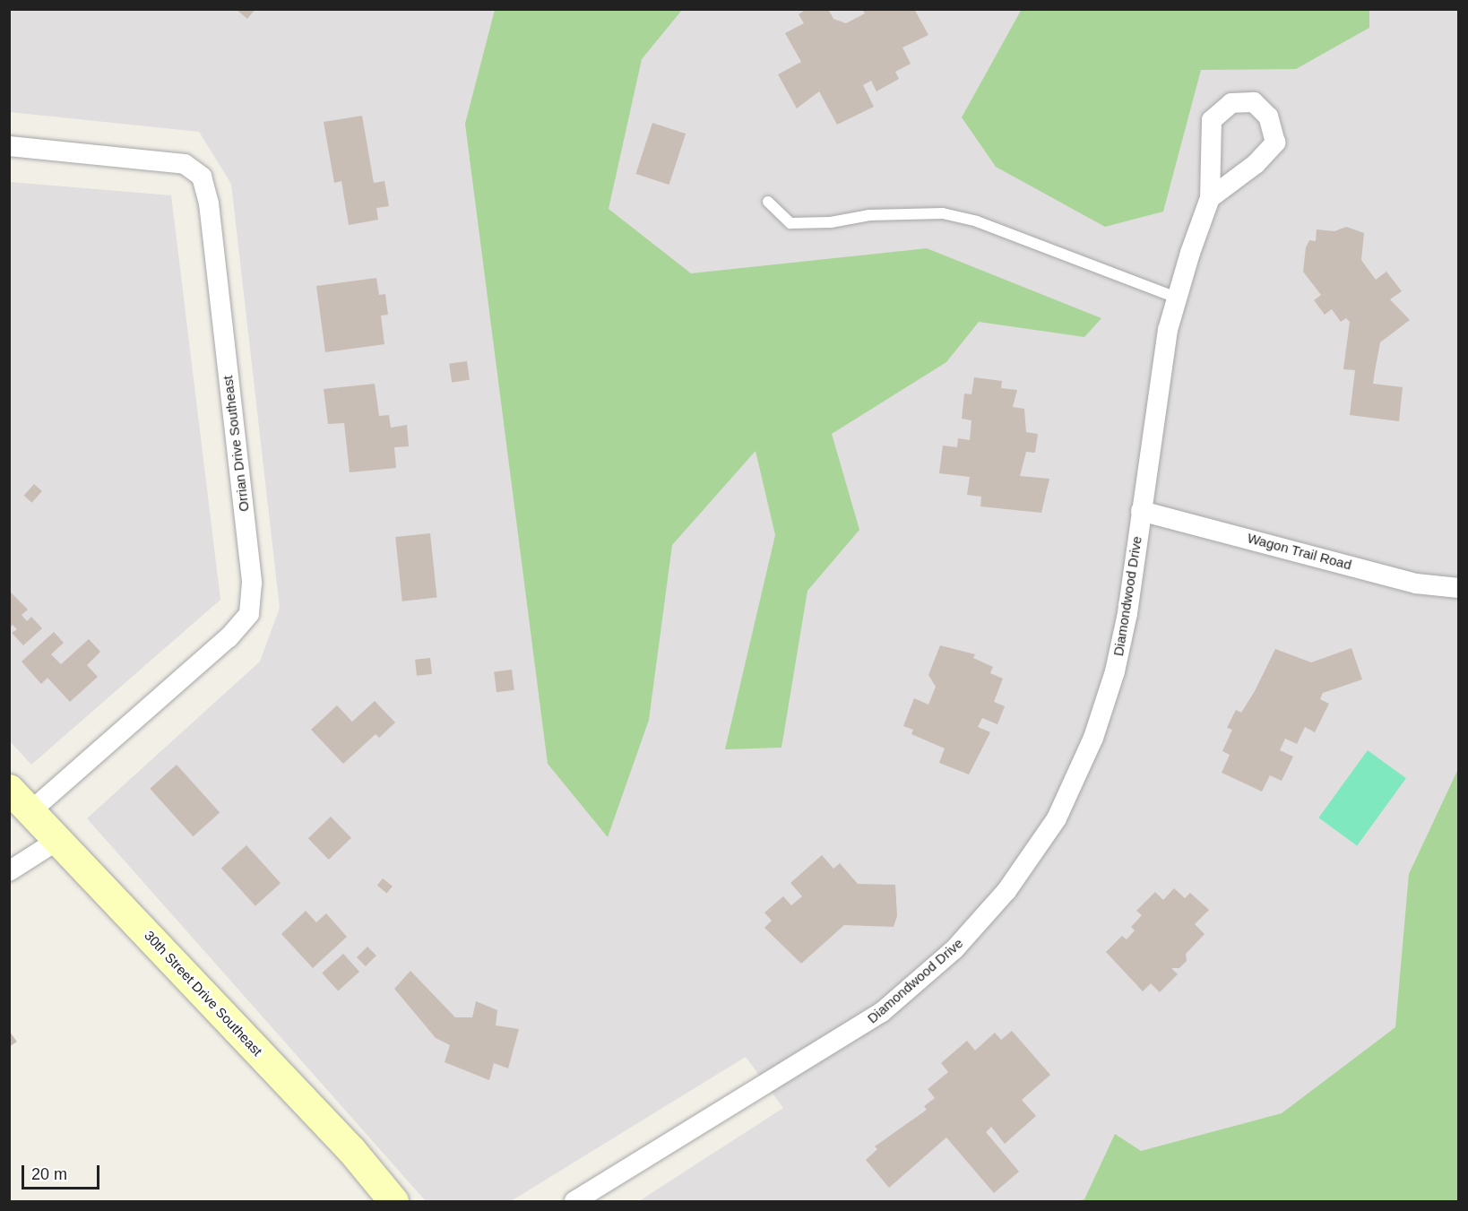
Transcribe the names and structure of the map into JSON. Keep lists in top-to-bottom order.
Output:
{
  "streets": {
    "main road": ["30th Street Drive Southeast"],
    "street": ["Orrian Drive Southeast", "Wagon Trail Road", "Diamondwood Drive"]
  },
  "crossings": [
    ["Orrian Drive Southeast", "30th Street Drive Southeast"],
    ["Wagon Trail Road", "Diamondwood Drive"]
  ],
  "scale_bar": "20 m"
}
